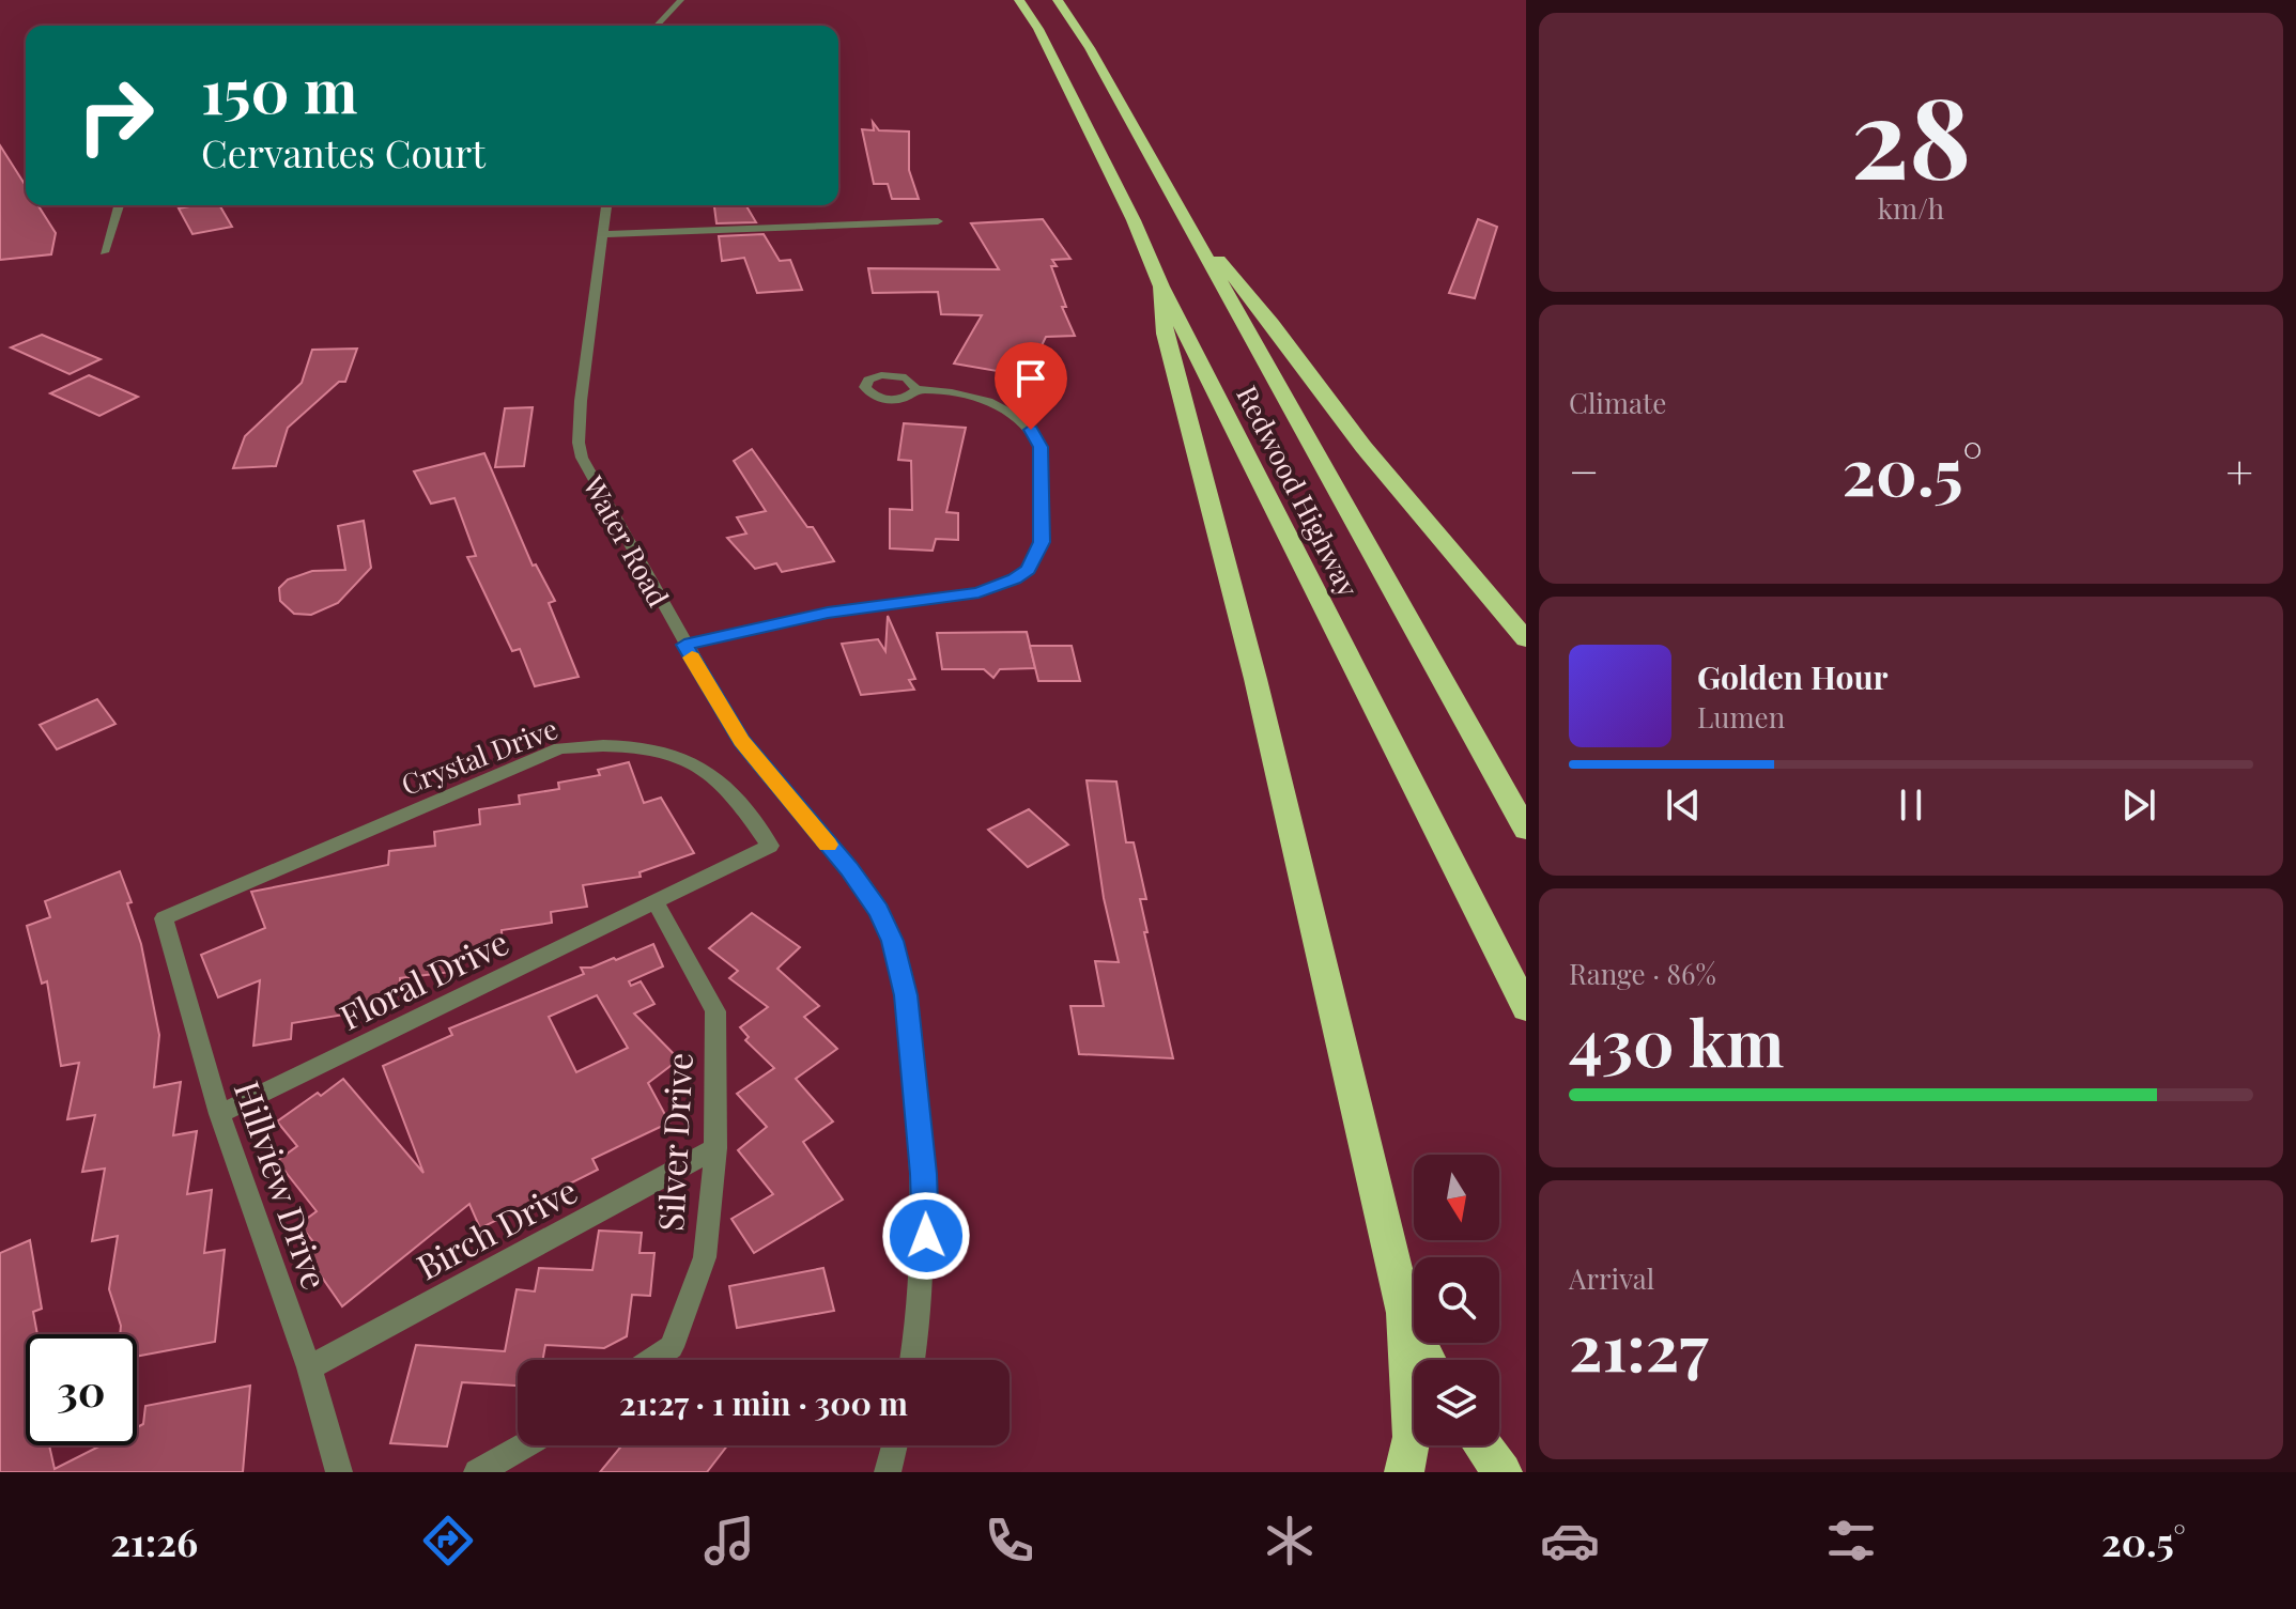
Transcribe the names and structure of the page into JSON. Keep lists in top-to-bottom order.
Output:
{
  "streets": {
    "highway": ["Redwood Highway"],
    "street": [
      "Water Road",
      "Crystal Drive",
      "Floral Drive",
      "Silver Drive",
      "Hillview Drive",
      "Birch Drive"
    ]
  },
  "crossings": [
    ["Crystal Drive", "Floral Drive"],
    ["Crystal Drive", "Silver Drive"],
    ["Crystal Drive", "Hillview Drive"],
    ["Floral Drive", "Silver Drive"],
    ["Floral Drive", "Hillview Drive"],
    ["Silver Drive", "Birch Drive"],
    ["Hillview Drive", "Birch Drive"]
  ],
  "north": "bottom",
  "page": {
    "tile": [
      ["28", "km/h"],
      "Climate",
      ["Range · 86%", "430 km"],
      ["Arrival", "21:27"]
    ],
    "turn": ["150 m", "Cervantes Court"],
    "heat": ["−", "20.5°", "+"],
    "song": ["Golden Hour", "Lumen"],
    "limit": "30",
    "trip": "21:27 · 1 min · 300 m",
    "tabs": ["21:26", "20.5°"]
  }
}
